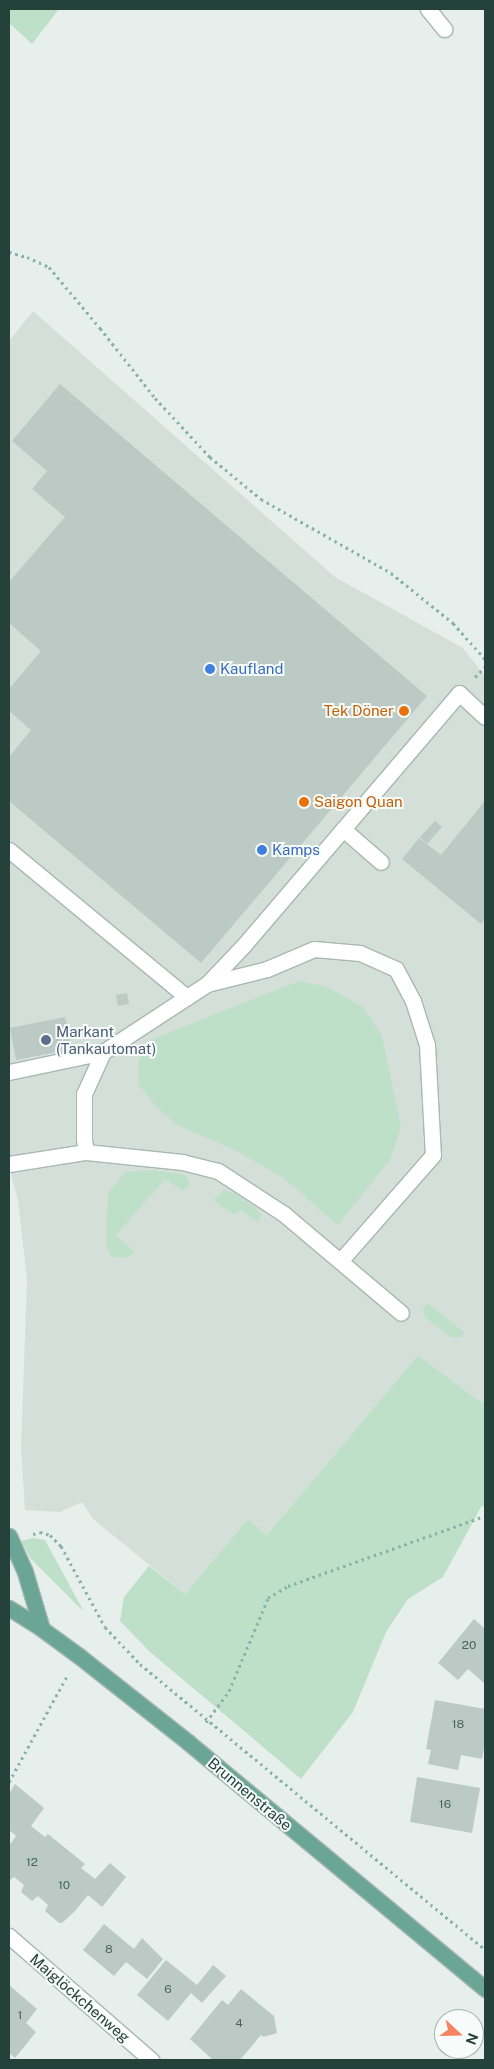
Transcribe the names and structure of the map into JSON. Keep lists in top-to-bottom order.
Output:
{
  "streets": {
    "main road": ["Brunnenstraße"],
    "street": ["Maiglöckchenweg"]
  },
  "places": [
    "Kaufland",
    "Tek Döner",
    "Saigon Quan",
    "Kamps",
    "Markant (Tankautomat)"
  ],
  "house_numbers": [
    "20",
    "18",
    "16",
    "12",
    "10",
    "8",
    "6",
    "1",
    "4"
  ],
  "north": "right"
}
